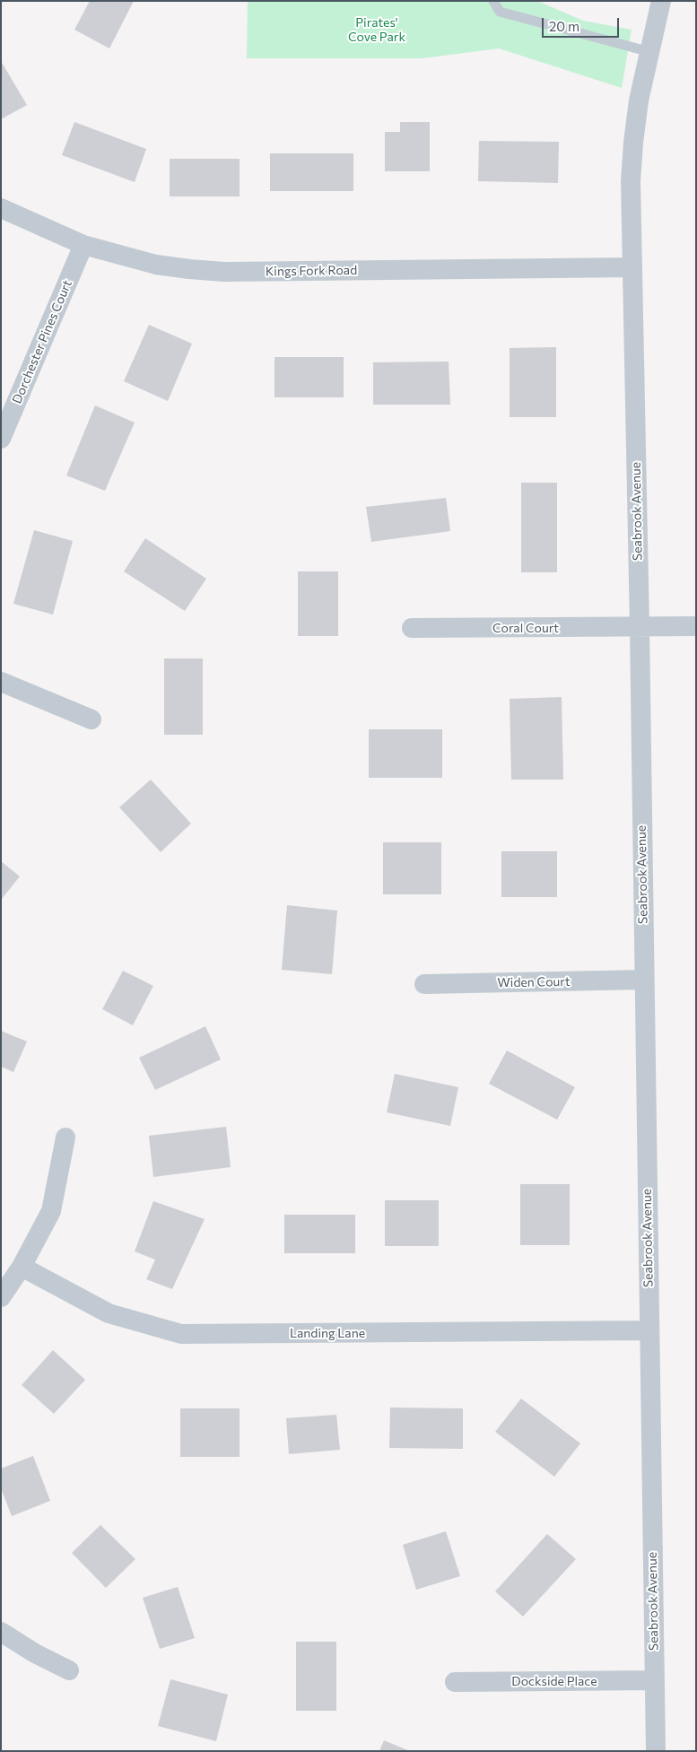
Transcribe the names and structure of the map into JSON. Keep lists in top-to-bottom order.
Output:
{
  "streets": {
    "street": [
      "Kings Fork Road",
      "Dorchester Pines Court",
      "Seabrook Avenue",
      "Coral Court",
      "Widen Court",
      "Landing Lane",
      "Dockside Place"
    ]
  },
  "crossings": [
    ["Kings Fork Road", "Dorchester Pines Court"],
    ["Kings Fork Road", "Seabrook Avenue"],
    ["Seabrook Avenue", "Coral Court"],
    ["Seabrook Avenue", "Widen Court"],
    ["Seabrook Avenue", "Landing Lane"],
    ["Seabrook Avenue", "Dockside Place"]
  ],
  "parks": ["Pirates' Cove Park"],
  "scale_bar": "20 m"
}
